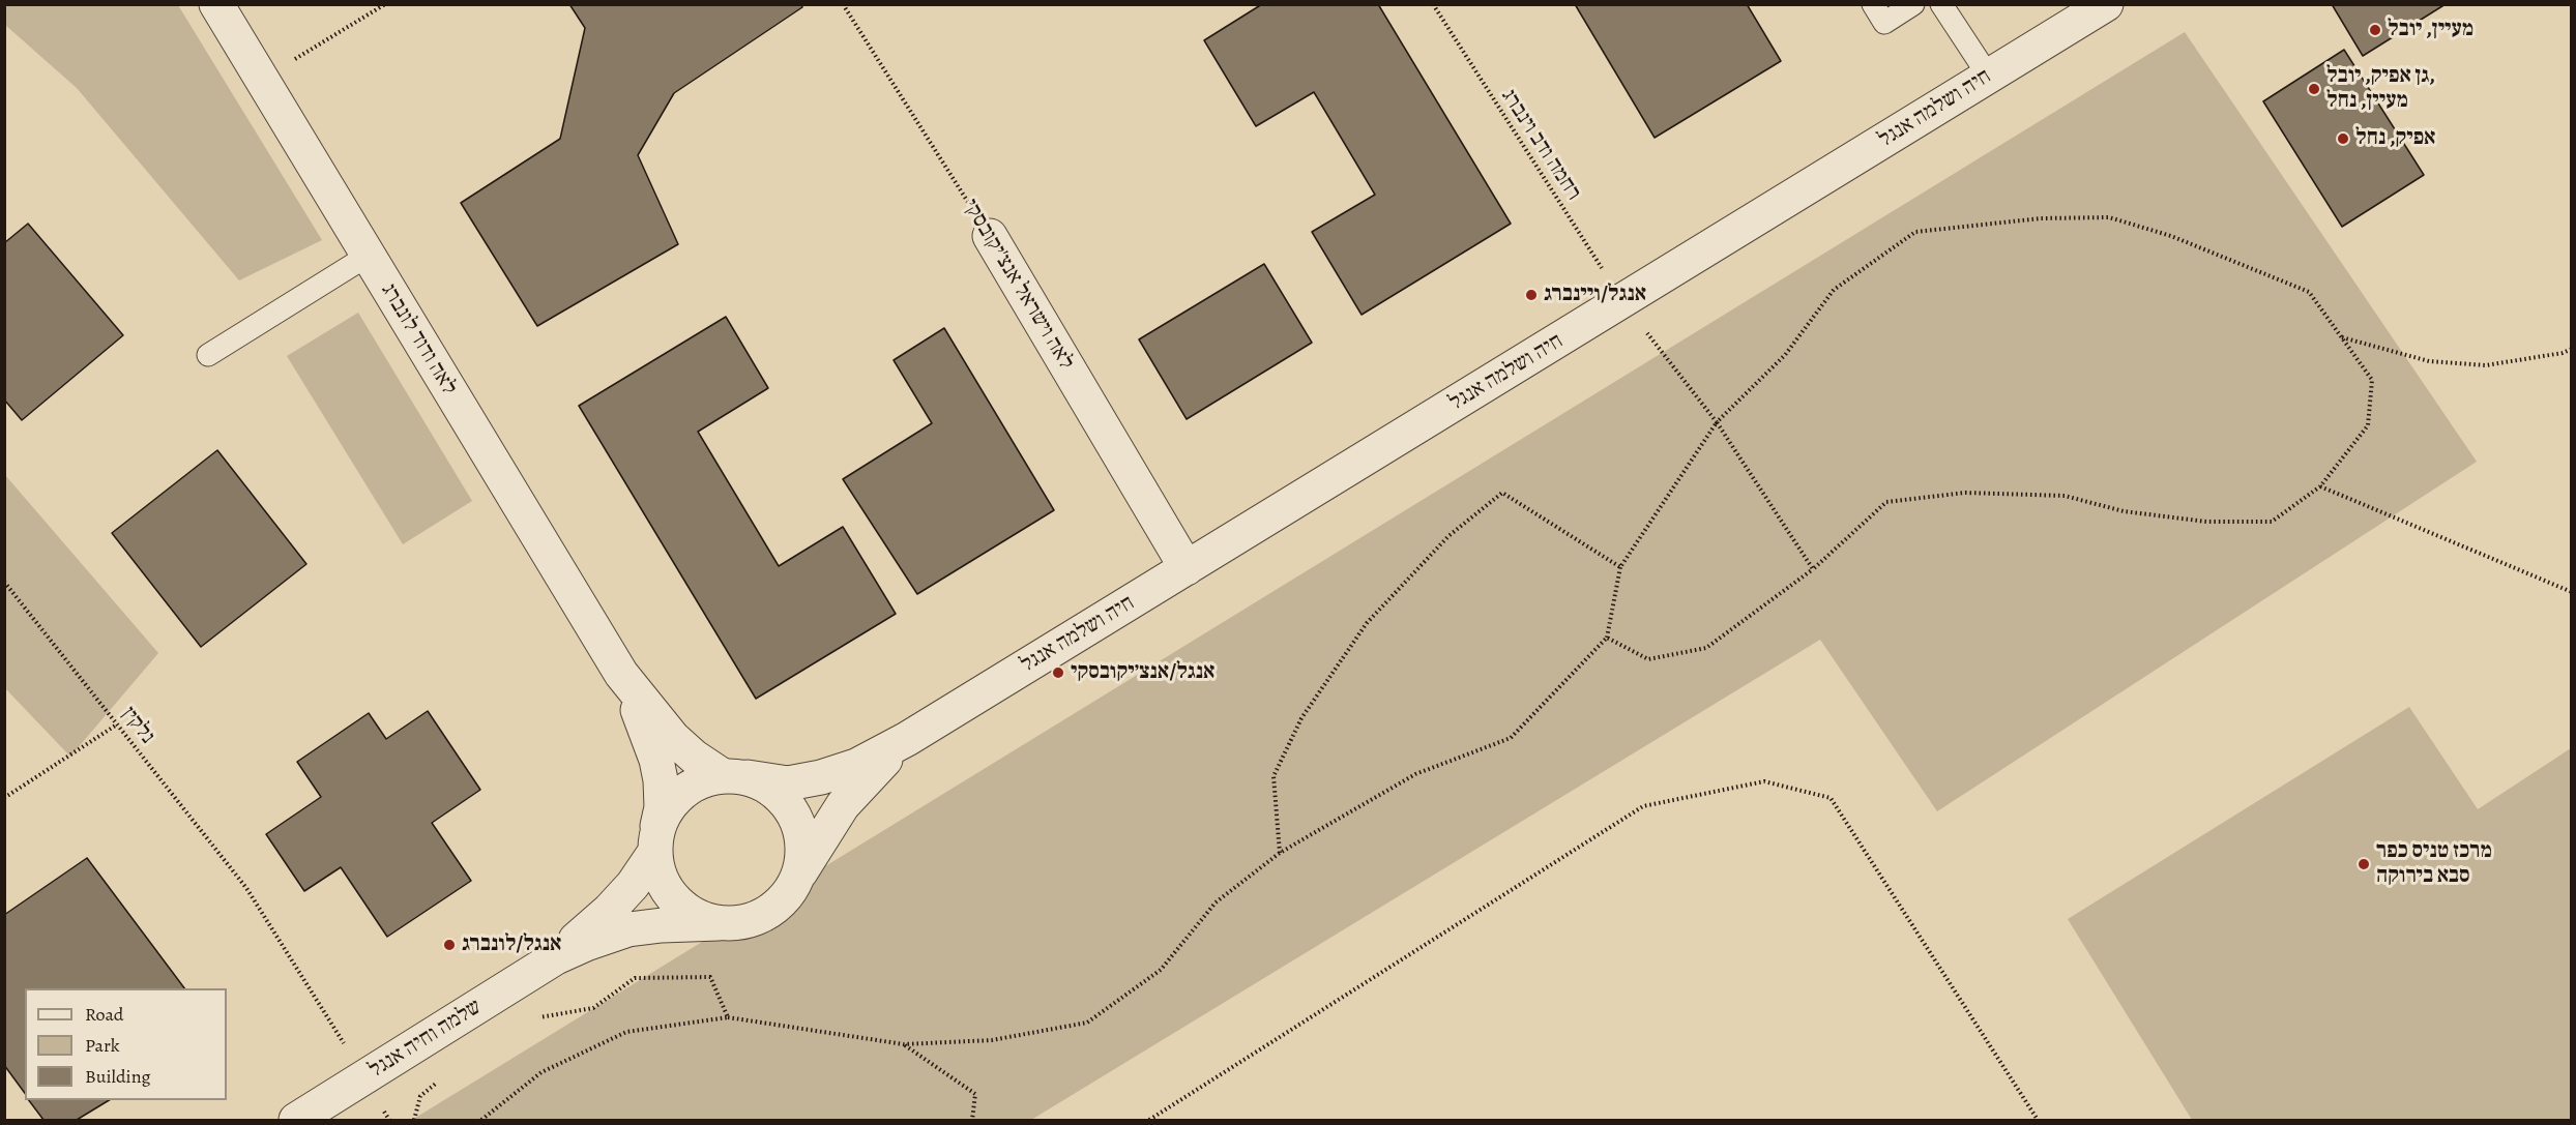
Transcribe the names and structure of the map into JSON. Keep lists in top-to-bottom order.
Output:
{
  "streets": {
    "street": [
      "חיה ושלמה אנגל",
      "לאה וישראל אנצ'יקובסקי",
      "לאה ודוד לונברג",
      "שלמה וחיה אנגל"
    ],
    "path": ["רחמה ודב וינברג", "נלקין"]
  },
  "crossings": [
    ["חיה ושלמה אנגל", "רחמה ודב וינברג"],
    ["חיה ושלמה אנגל", "לאה וישראל אנצ'יקובסקי"],
    ["חיה ושלמה אנגל", "לאה ודוד לונברג"],
    ["חיה ושלמה אנגל", "שלמה וחיה אנגל"],
    ["לאה ודוד לונברג", "שלמה וחיה אנגל"],
    ["נלקין", "שלמה וחיה אנגל"]
  ],
  "places": [
    "מעיין, יובל",
    "גן אפיק, יובל, מעיין, נחל",
    "אפיק, נחל",
    "אנגל/ויינברג",
    "אנגל/אנצ׳יקובסקי",
    "מרכז טניס כפר סבא בירוקה",
    "אנגל/לונברג"
  ],
  "legend": ["Road", "Park", "Building"]
}
